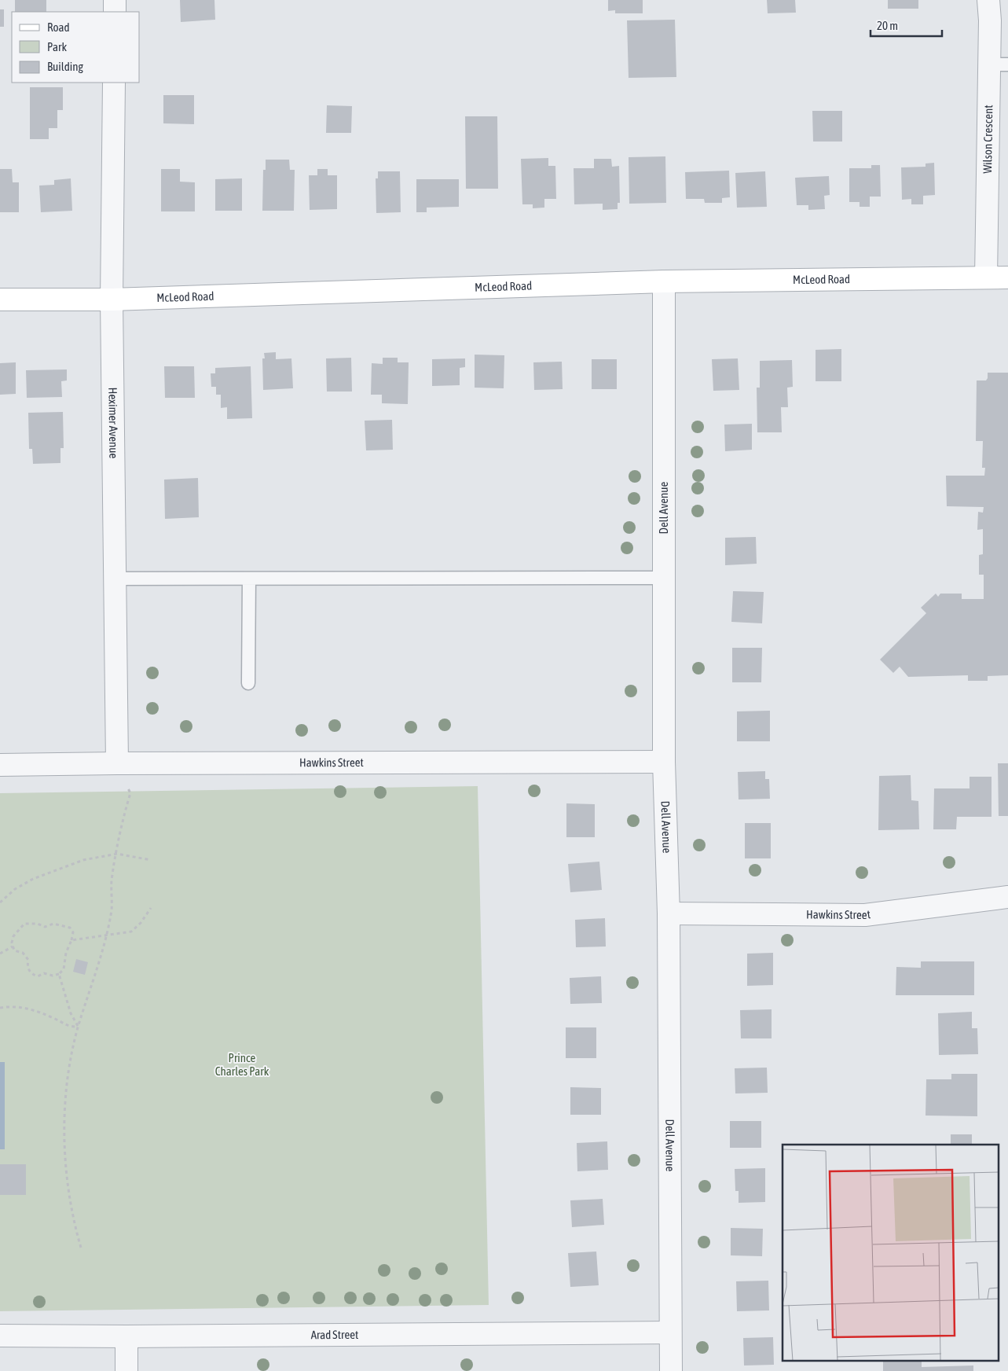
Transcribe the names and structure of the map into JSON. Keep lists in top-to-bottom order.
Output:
{
  "streets": {
    "main road": ["McLeod Road"],
    "street": [
      "Wilson Crescent",
      "Heximer Avenue",
      "Dell Avenue",
      "Hawkins Street",
      "Arad Street"
    ]
  },
  "crossings": [
    ["Wilson Crescent", "McLeod Road"],
    ["McLeod Road", "Heximer Avenue"],
    ["McLeod Road", "Dell Avenue"],
    ["Heximer Avenue", "Hawkins Street"],
    ["Dell Avenue", "Hawkins Street"],
    ["Dell Avenue", "Arad Street"]
  ],
  "parks": ["Prince Charles Park"],
  "legend": ["Road", "Park", "Building"],
  "scale_bar": "20 m"
}
